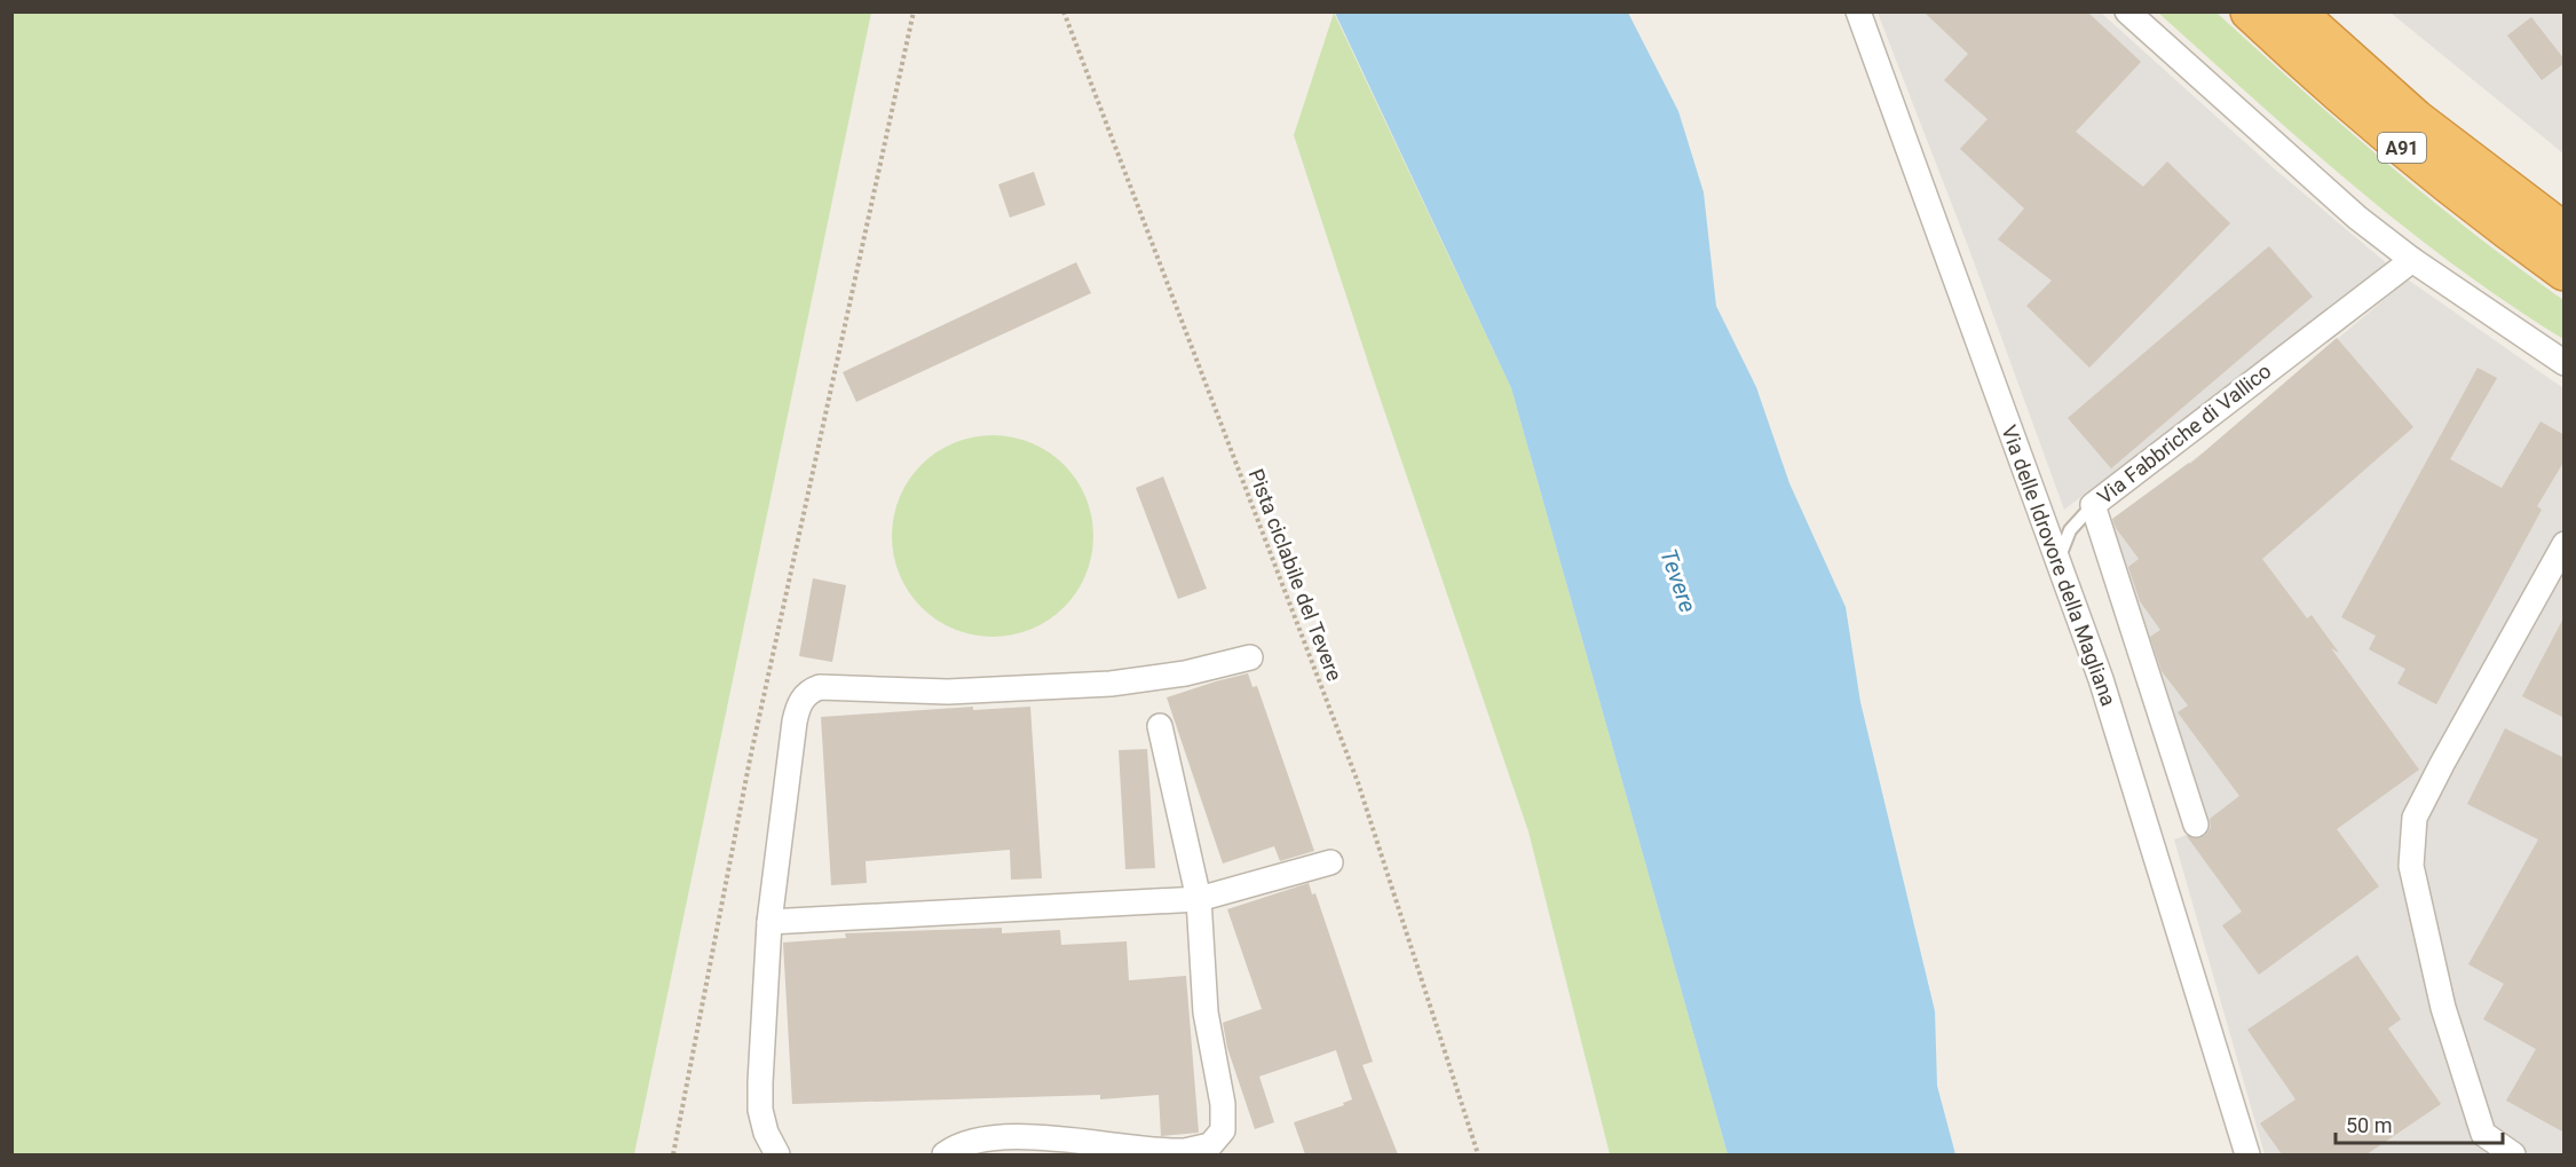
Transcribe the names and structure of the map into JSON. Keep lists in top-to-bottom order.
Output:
{
  "streets": {
    "highway": ["A91"],
    "street": ["Via Fabbriche di Vallico", "Via delle Idrovore della Magliana"],
    "path": ["Pista ciclabile del Tevere"]
  },
  "water": ["Tevere"],
  "scale_bar": "50 m"
}
